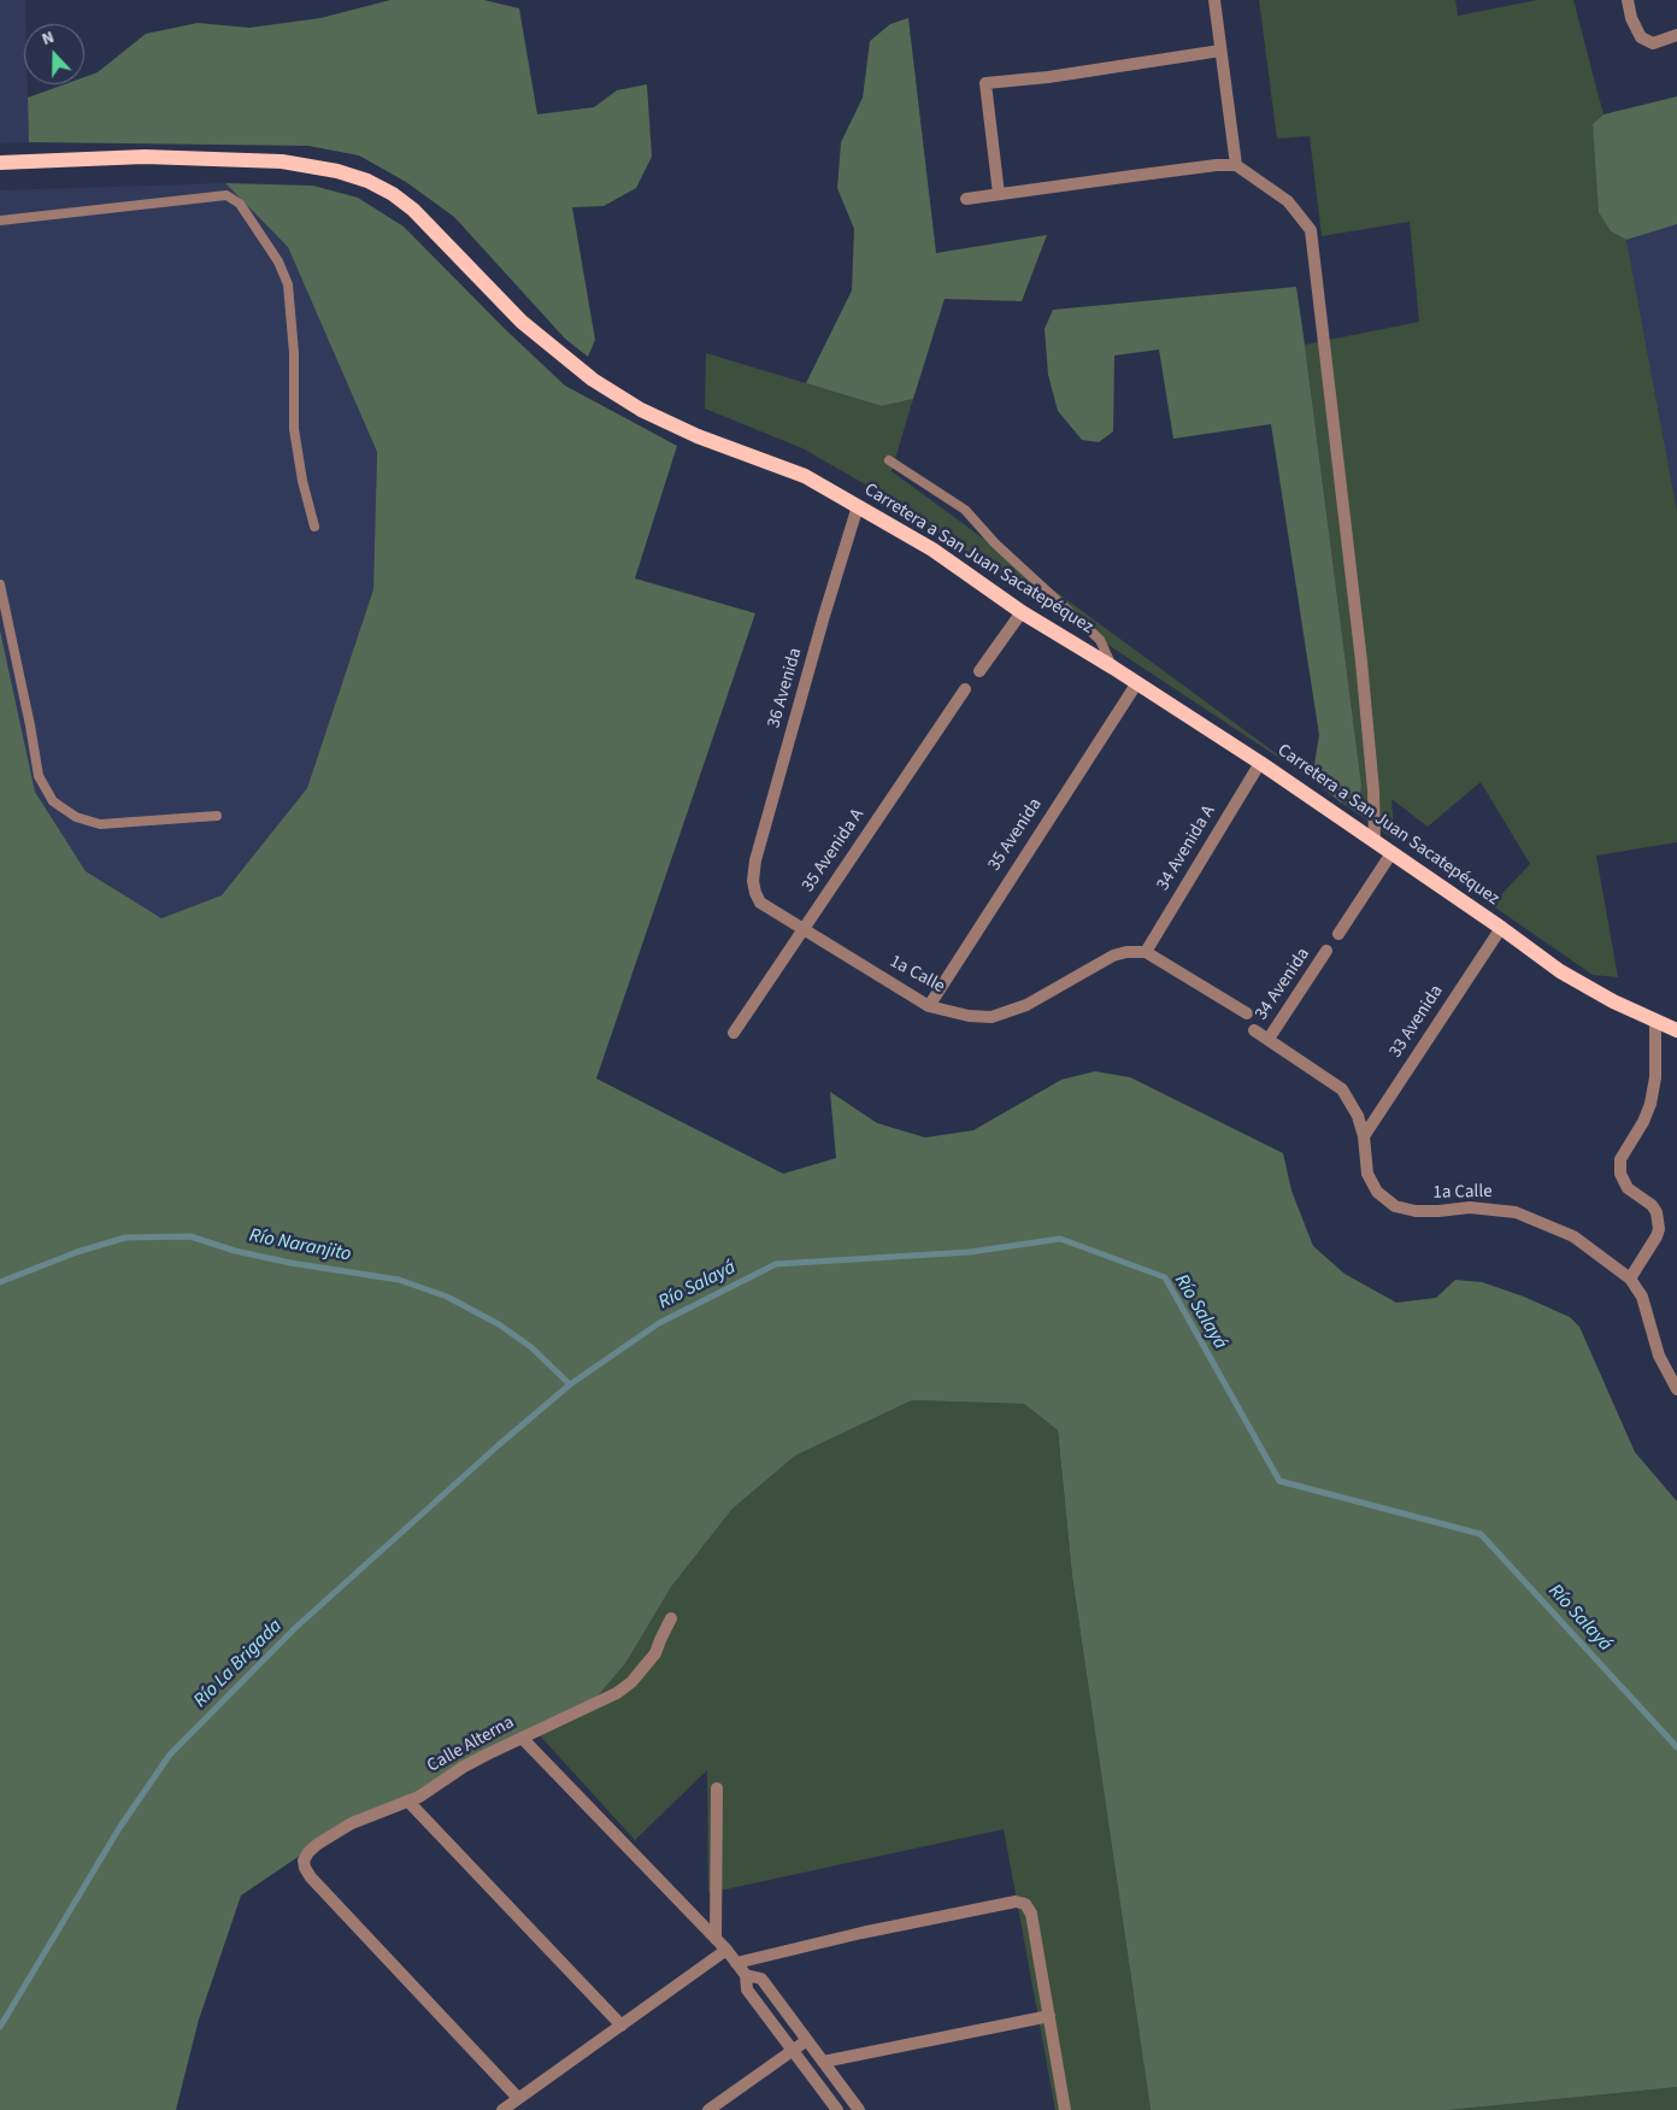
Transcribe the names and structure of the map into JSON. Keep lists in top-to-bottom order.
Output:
{
  "streets": {
    "main road": ["Carretera a San Juan Sacatepéquez"],
    "street": [
      "36 Avenida",
      "35 Avenida",
      "34 Avenida A",
      "35 Avenida A",
      "1a Calle",
      "34 Avenida",
      "33 Avenida",
      "Calle Alterna"
    ]
  },
  "crossings": [
    ["Carretera a San Juan Sacatepéquez", "36 Avenida"],
    ["Carretera a San Juan Sacatepéquez", "35 Avenida"],
    ["Carretera a San Juan Sacatepéquez", "34 Avenida A"],
    ["Carretera a San Juan Sacatepéquez", "33 Avenida"],
    ["36 Avenida", "1a Calle"],
    ["35 Avenida", "1a Calle"],
    ["34 Avenida A", "1a Calle"],
    ["35 Avenida A", "1a Calle"],
    ["1a Calle", "34 Avenida"],
    ["1a Calle", "33 Avenida"]
  ],
  "water": ["Río Naranjito", "Río Salayá", "Río La Brigada"],
  "north": "top"
}
